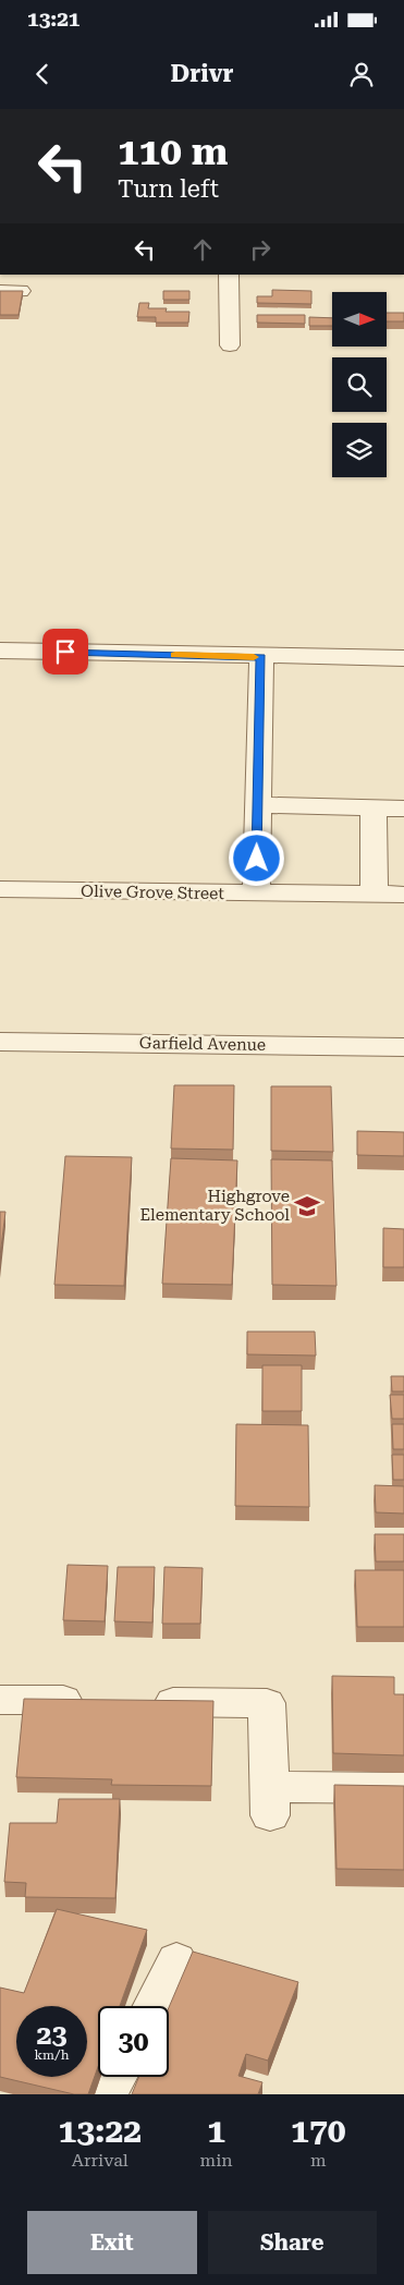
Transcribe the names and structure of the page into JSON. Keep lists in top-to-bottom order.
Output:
{
  "streets": {
    "street": ["Olive Grove Street", "Garfield Avenue"]
  },
  "places": {
    "school or university": ["Highgrove Elementary School"]
  },
  "north": "right",
  "page": {
    "status": "13:21",
    "header": "Drivr",
    "turn": ["110 m", "Turn left"],
    "speed": "23 km/h",
    "limit": "30",
    "eta": [
      "13:22",
      "Arrival",
      "1",
      "min",
      "170",
      "m"
    ],
    "buttons": ["Exit", "Share"]
  }
}
